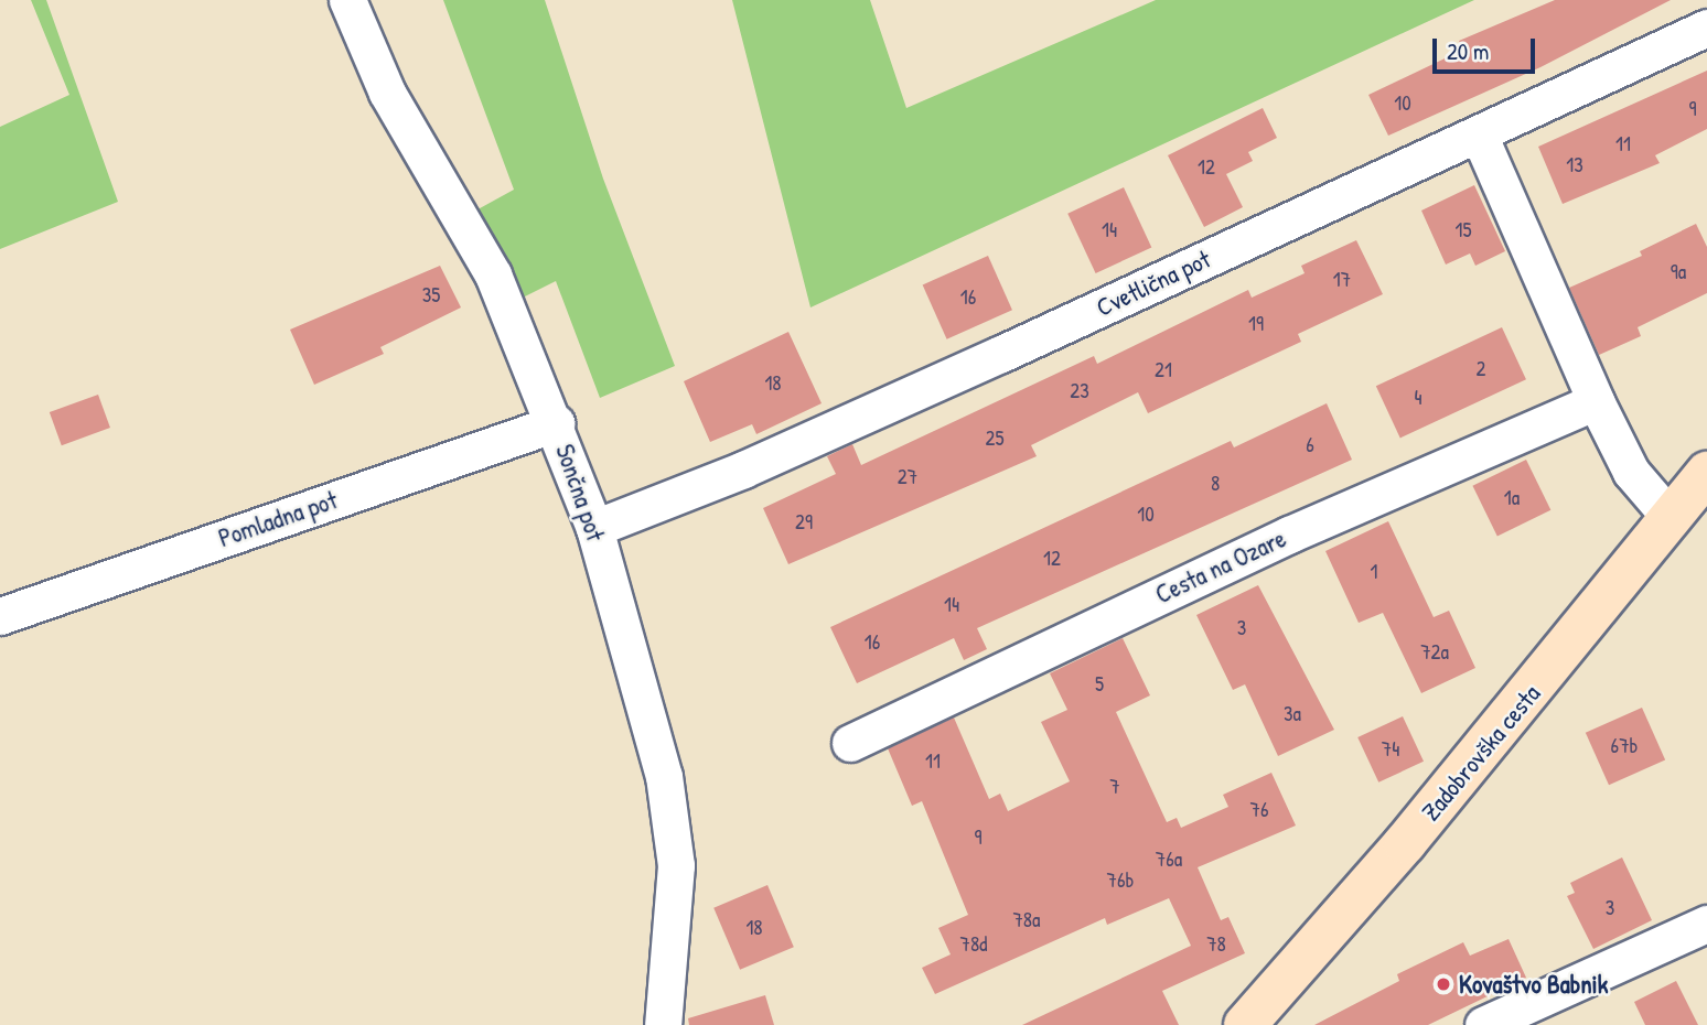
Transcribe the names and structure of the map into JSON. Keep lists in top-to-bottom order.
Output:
{
  "streets": {
    "main road": ["Zadobrovška cesta"],
    "street": [
      "Cvetlična pot",
      "Sončna pot",
      "Pomladna pot",
      "Cesta na Ozare"
    ]
  },
  "crossings": [
    ["Cvetlična pot", "Sončna pot"],
    ["Sončna pot", "Pomladna pot"]
  ],
  "places": ["Kovaštvo Babnik"],
  "house_numbers": [
    "10",
    "9",
    "11",
    "13",
    "12",
    "14",
    "15",
    "9a",
    "17",
    "35",
    "16",
    "19",
    "2",
    "21",
    "18",
    "23",
    "4",
    "25",
    "6",
    "27",
    "8",
    "1a",
    "10",
    "29",
    "12",
    "1",
    "14",
    "3",
    "16",
    "72a",
    "5",
    "3a",
    "67b",
    "74",
    "11",
    "7",
    "76",
    "9",
    "76a",
    "76b",
    "3",
    "78a",
    "18",
    "78d",
    "78"
  ],
  "scale_bar": "20 m"
}
